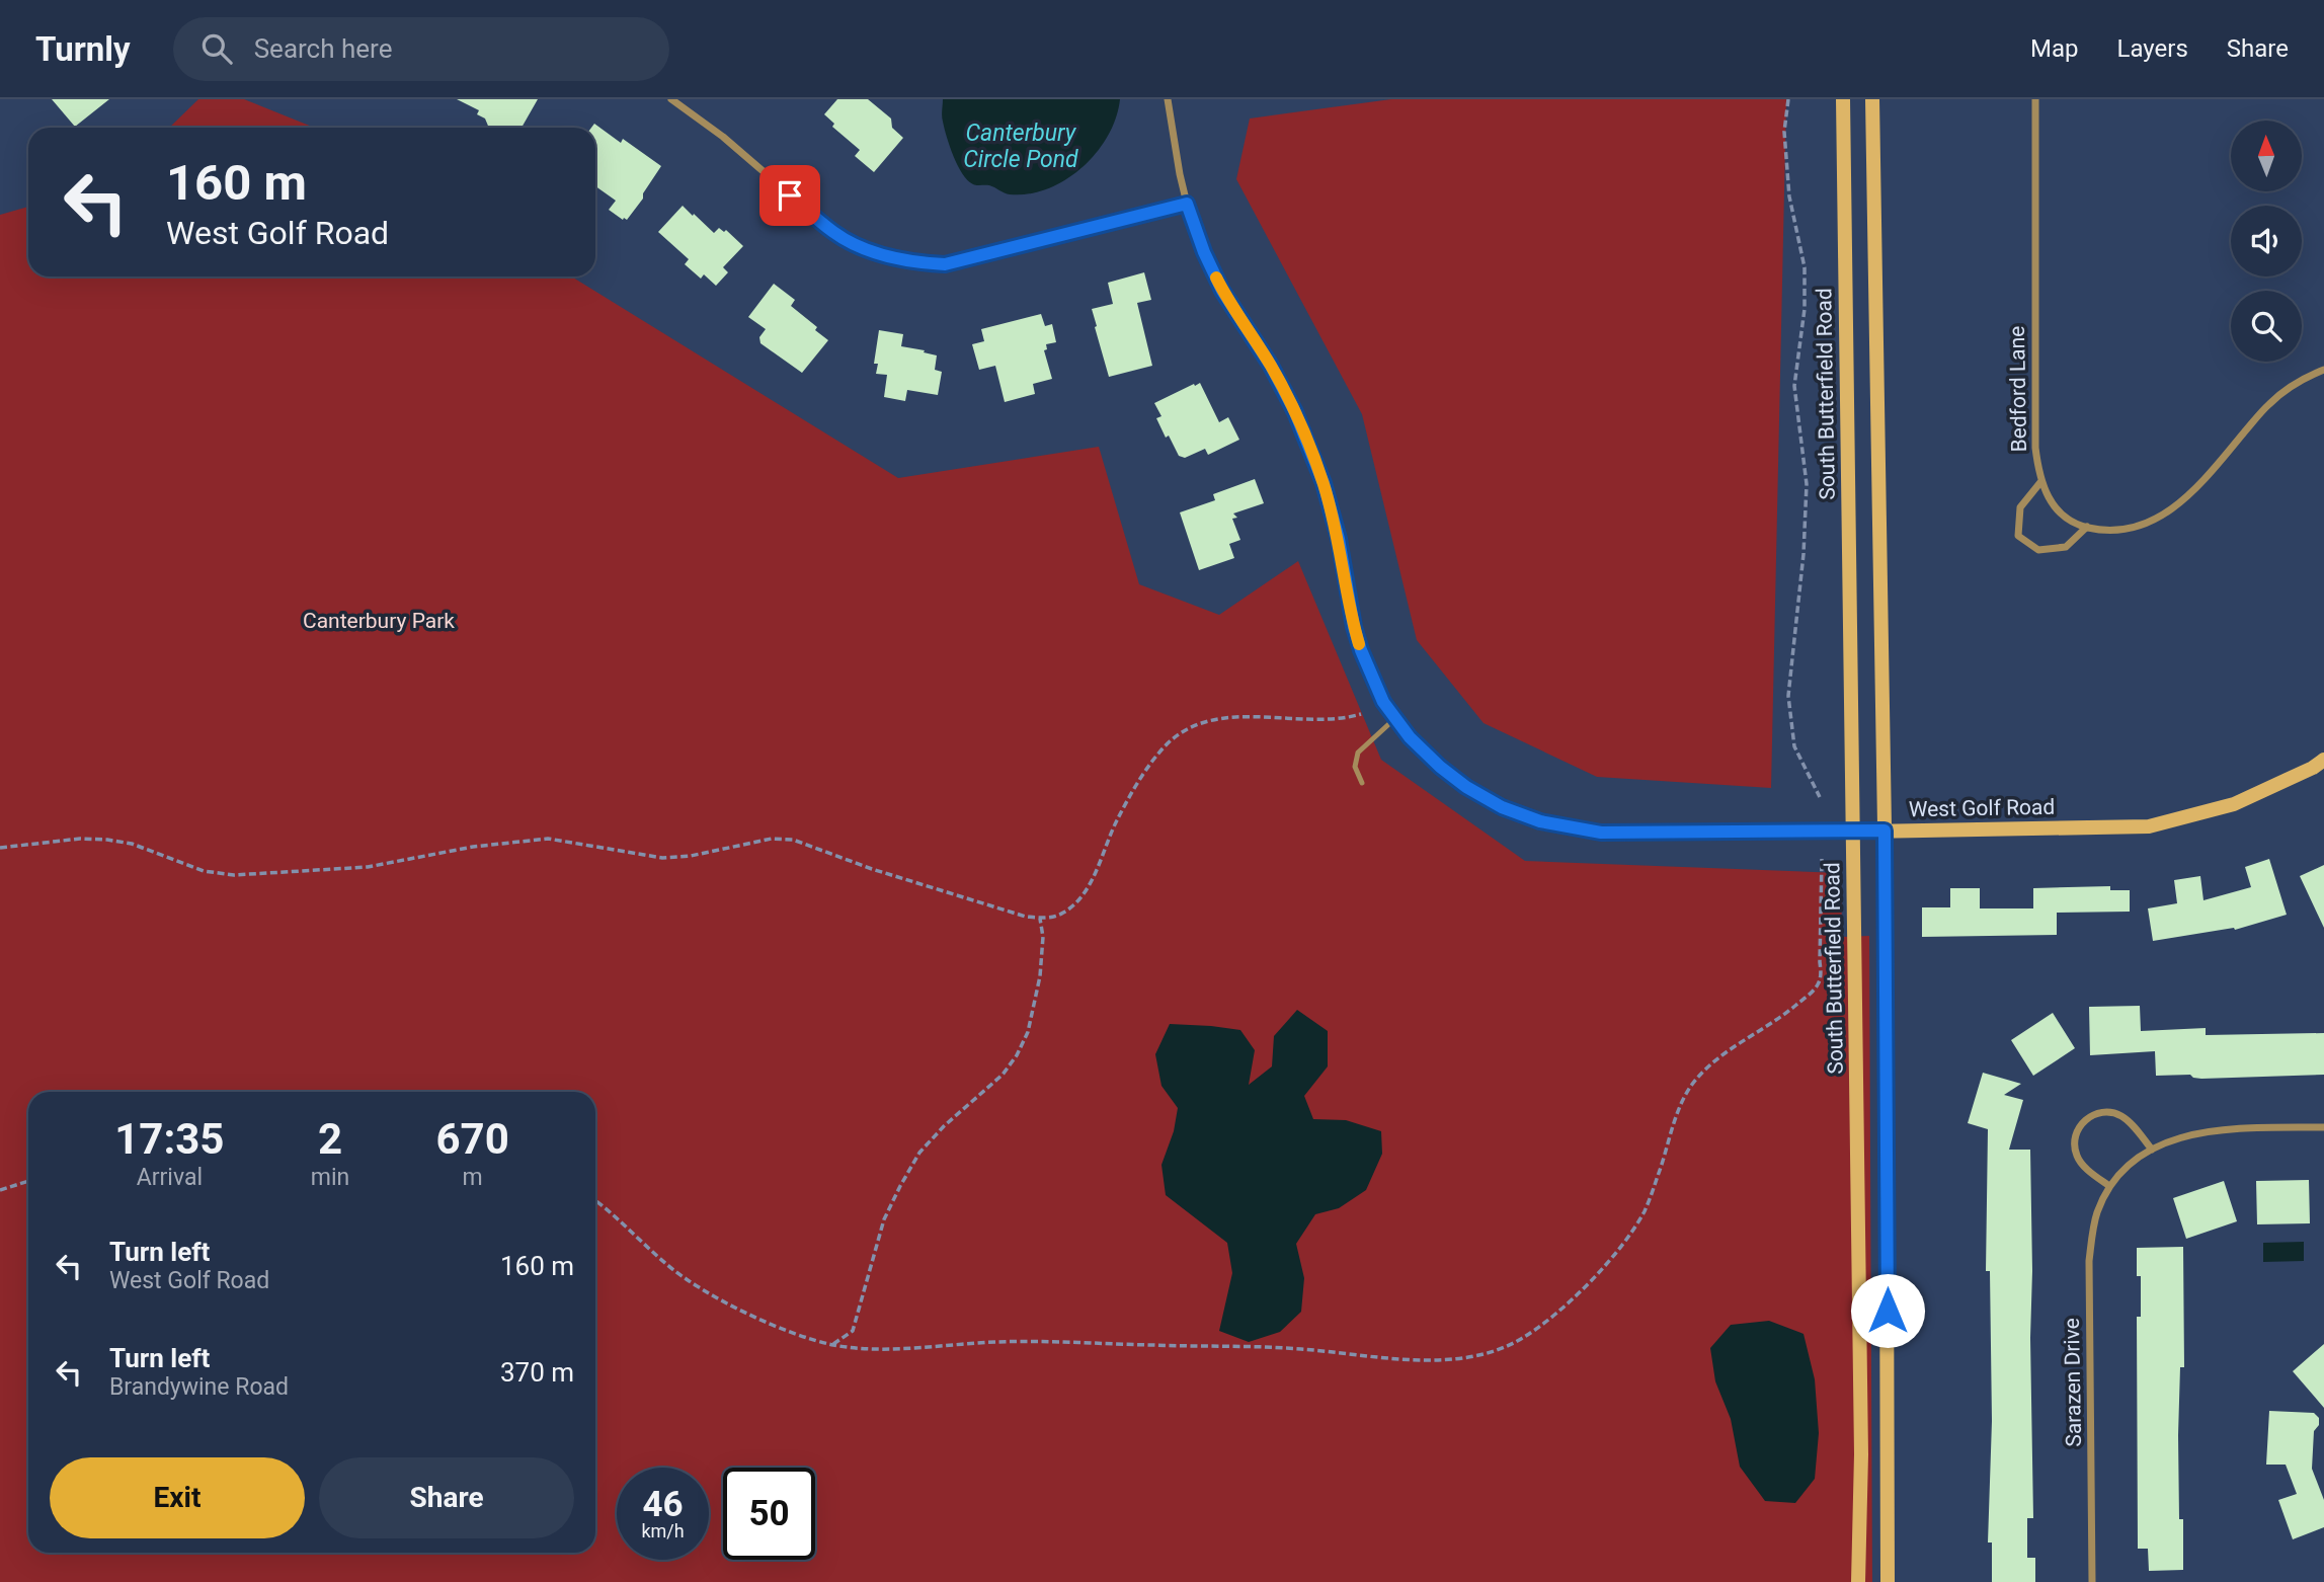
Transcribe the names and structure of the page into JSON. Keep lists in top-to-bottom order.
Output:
{
  "streets": {
    "main road": ["South Butterfield Road", "West Golf Road"],
    "street": ["Bedford Lane", "Sarazen Drive"]
  },
  "crossings": [
    ["South Butterfield Road", "West Golf Road"]
  ],
  "water": ["Canterbury Circle Pond"],
  "parks": ["Canterbury Park"],
  "north": "top",
  "page": {
    "header": "Turnly",
    "search": "Search here",
    "nav": ["Map", "Layers", "Share"],
    "turn": ["160 m", "West Golf Road"],
    "eta": [
      "17:35",
      "Arrival",
      "2",
      "min",
      "670",
      "m"
    ],
    "list": [
      {
        "name": "Turn left",
        "note": "West Golf Road",
        "value": "160 m"
      },
      {
        "name": "Turn left",
        "note": "Brandywine Road",
        "value": "370 m"
      }
    ],
    "buttons": ["Exit", "Share"],
    "speed": "46 km/h",
    "limit": "50"
  }
}
